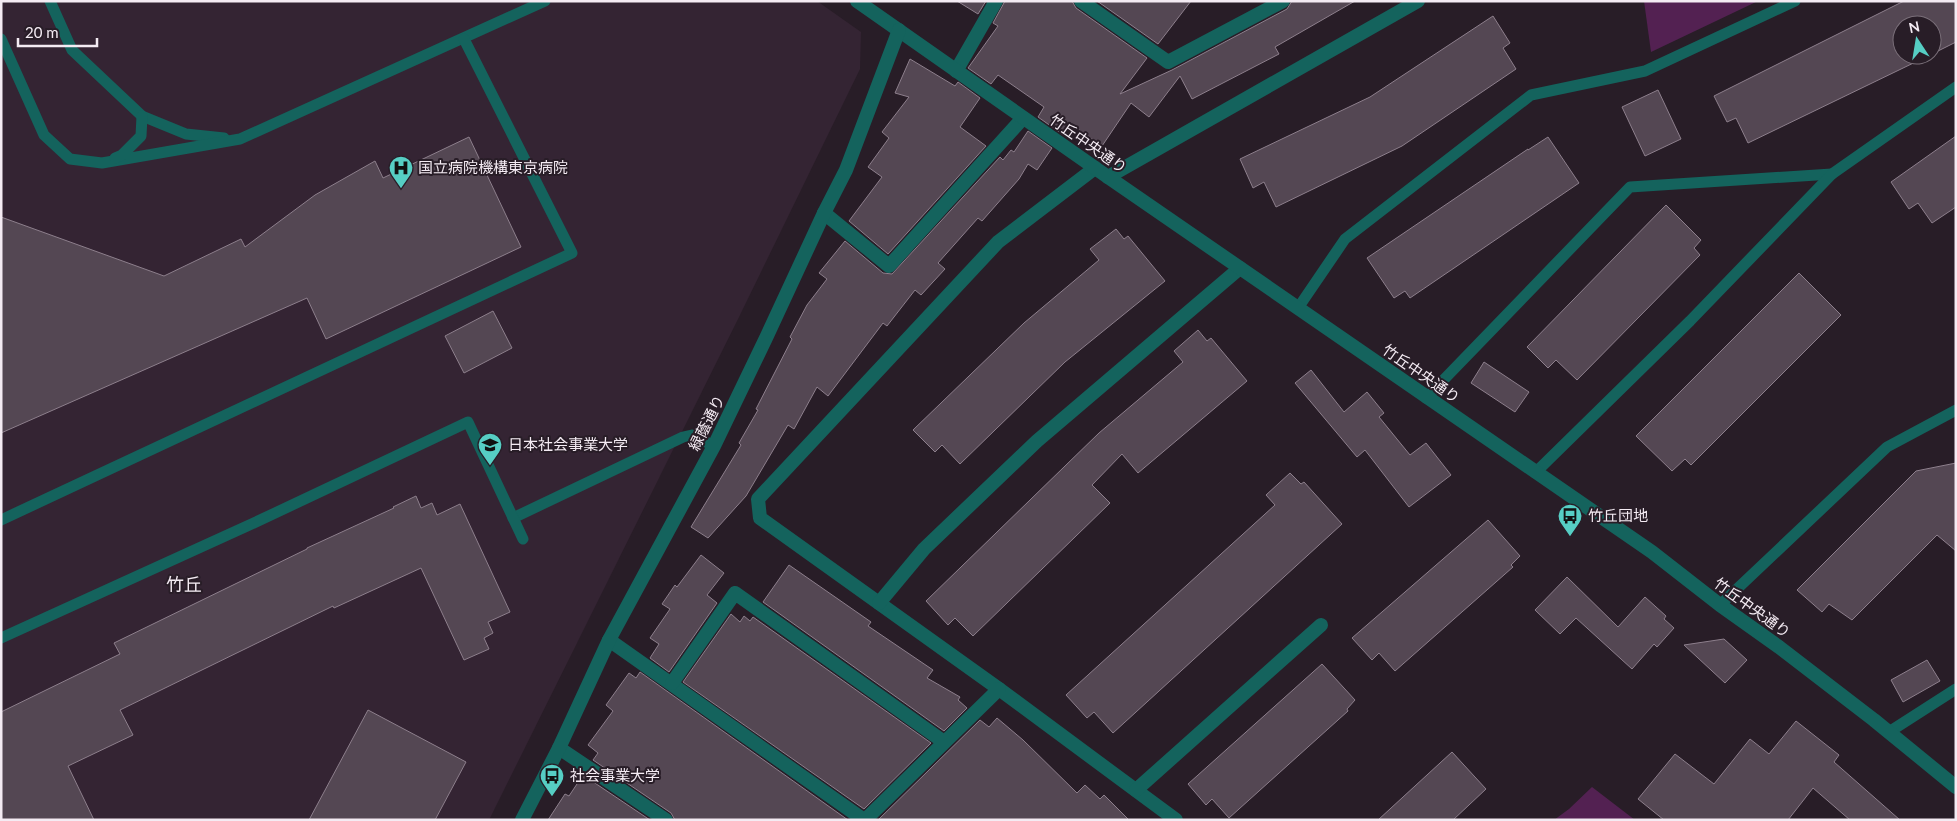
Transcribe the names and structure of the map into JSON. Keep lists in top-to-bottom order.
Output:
{
  "streets": {
    "street": ["竹丘中央通り", "緑蔭通り"]
  },
  "crossings": [
    ["竹丘中央通り", "緑蔭通り"]
  ],
  "districts": ["竹丘"],
  "places": {
    "hospital": ["国立病院機構東京病院"],
    "school or university": ["日本社会事業大学"],
    "bus stop": ["竹丘団地", "社会事業大学"]
  },
  "scale_bar": "20 m",
  "north": "top"
}
